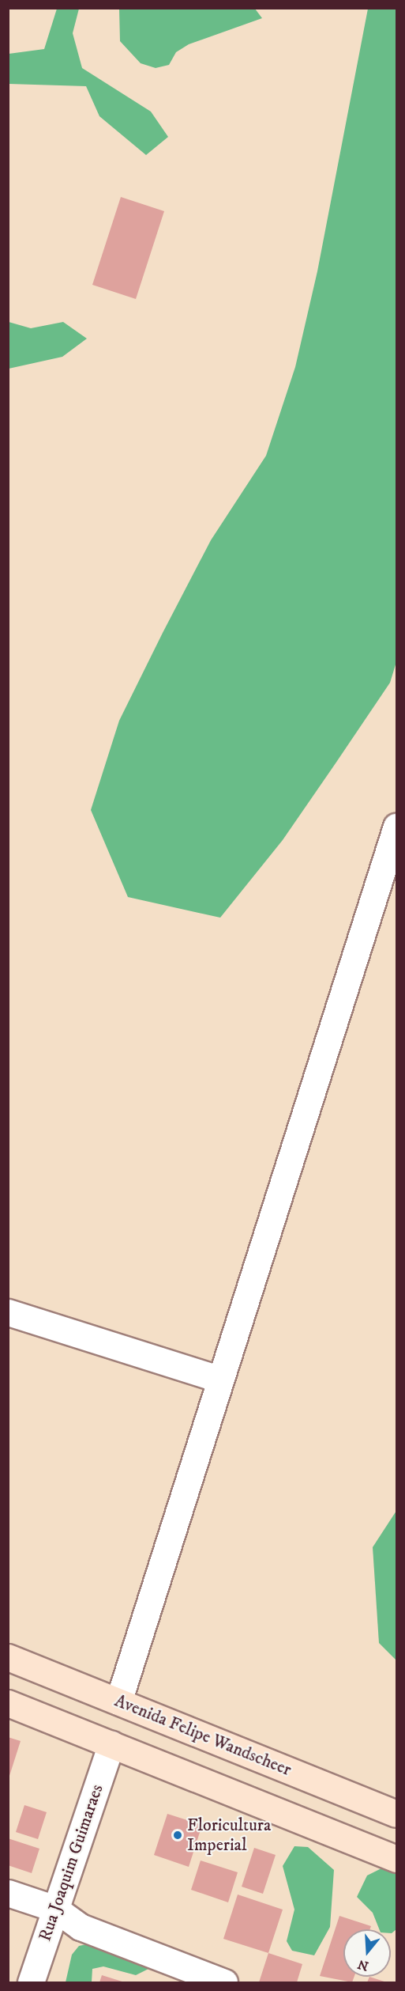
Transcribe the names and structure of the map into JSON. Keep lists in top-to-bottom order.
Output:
{
  "streets": {
    "main road": ["Avenida Felipe Wandscheer"],
    "street": ["Rua Joaquim Guimaraes"]
  },
  "places": ["Floricultura Imperial"],
  "north": "bottom"
}
